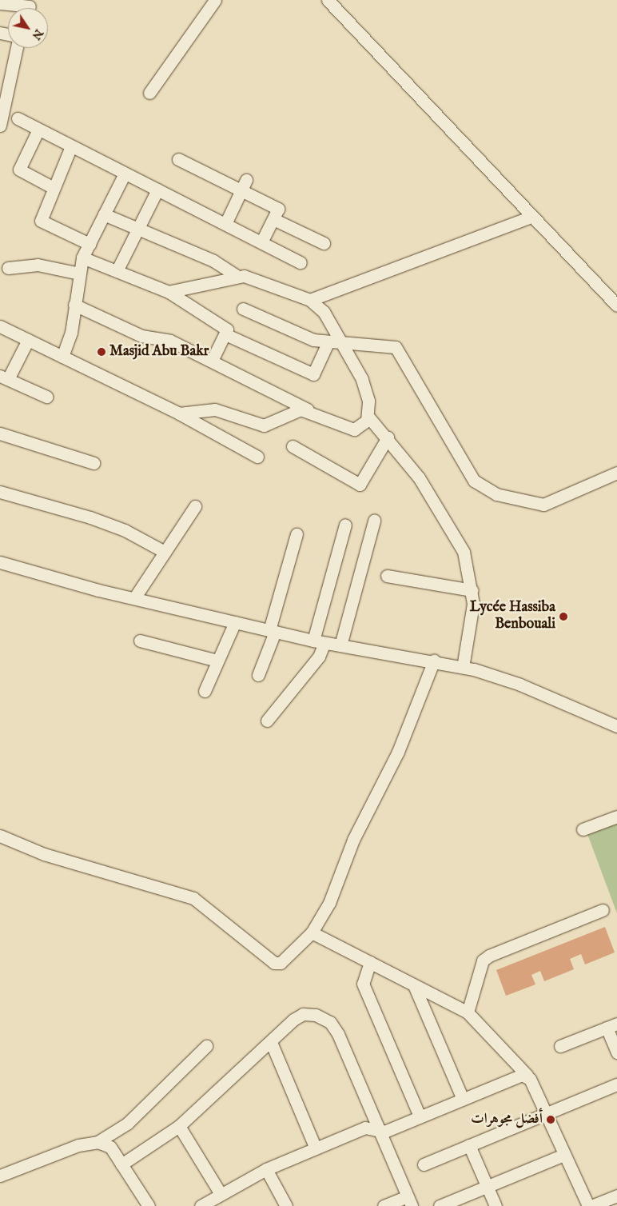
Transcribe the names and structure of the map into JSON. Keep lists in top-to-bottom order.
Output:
{
  "places": ["Masjid Abu Bakr", "Lycée Hassiba Benbouali", "أفضل مجوهرات"],
  "north": "bottom right"
}
